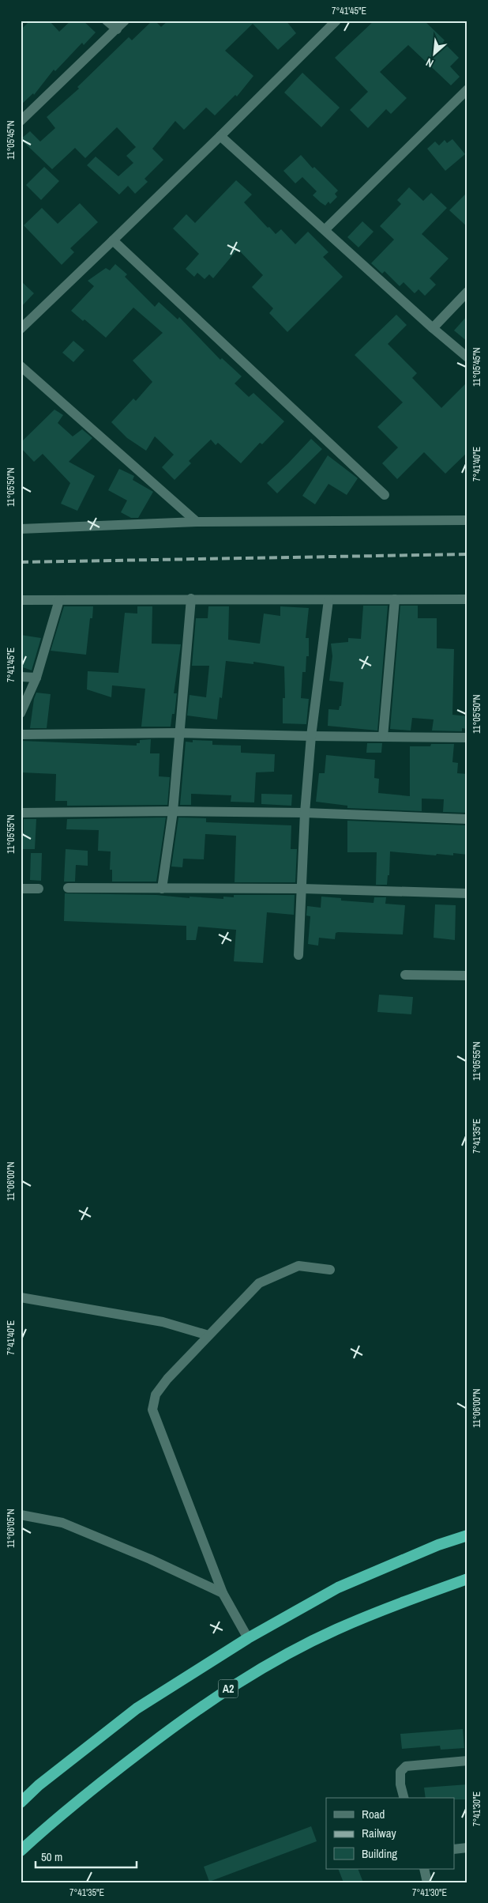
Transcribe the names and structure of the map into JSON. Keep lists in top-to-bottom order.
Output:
{
  "streets": {
    "highway": ["A2"]
  },
  "legend": ["Road", "Railway", "Building"],
  "scale_bar": "50 m",
  "north": "bottom left",
  "coordinates": [
    "7°41'45\"E",
    "11°05'45\"N",
    "7°41'40\"E",
    "11°05'50\"N",
    "11°05'55\"N",
    "7°41'35\"E",
    "11°06'00\"N",
    "11°06'05\"N",
    "7°41'30\"E"
  ]
}
